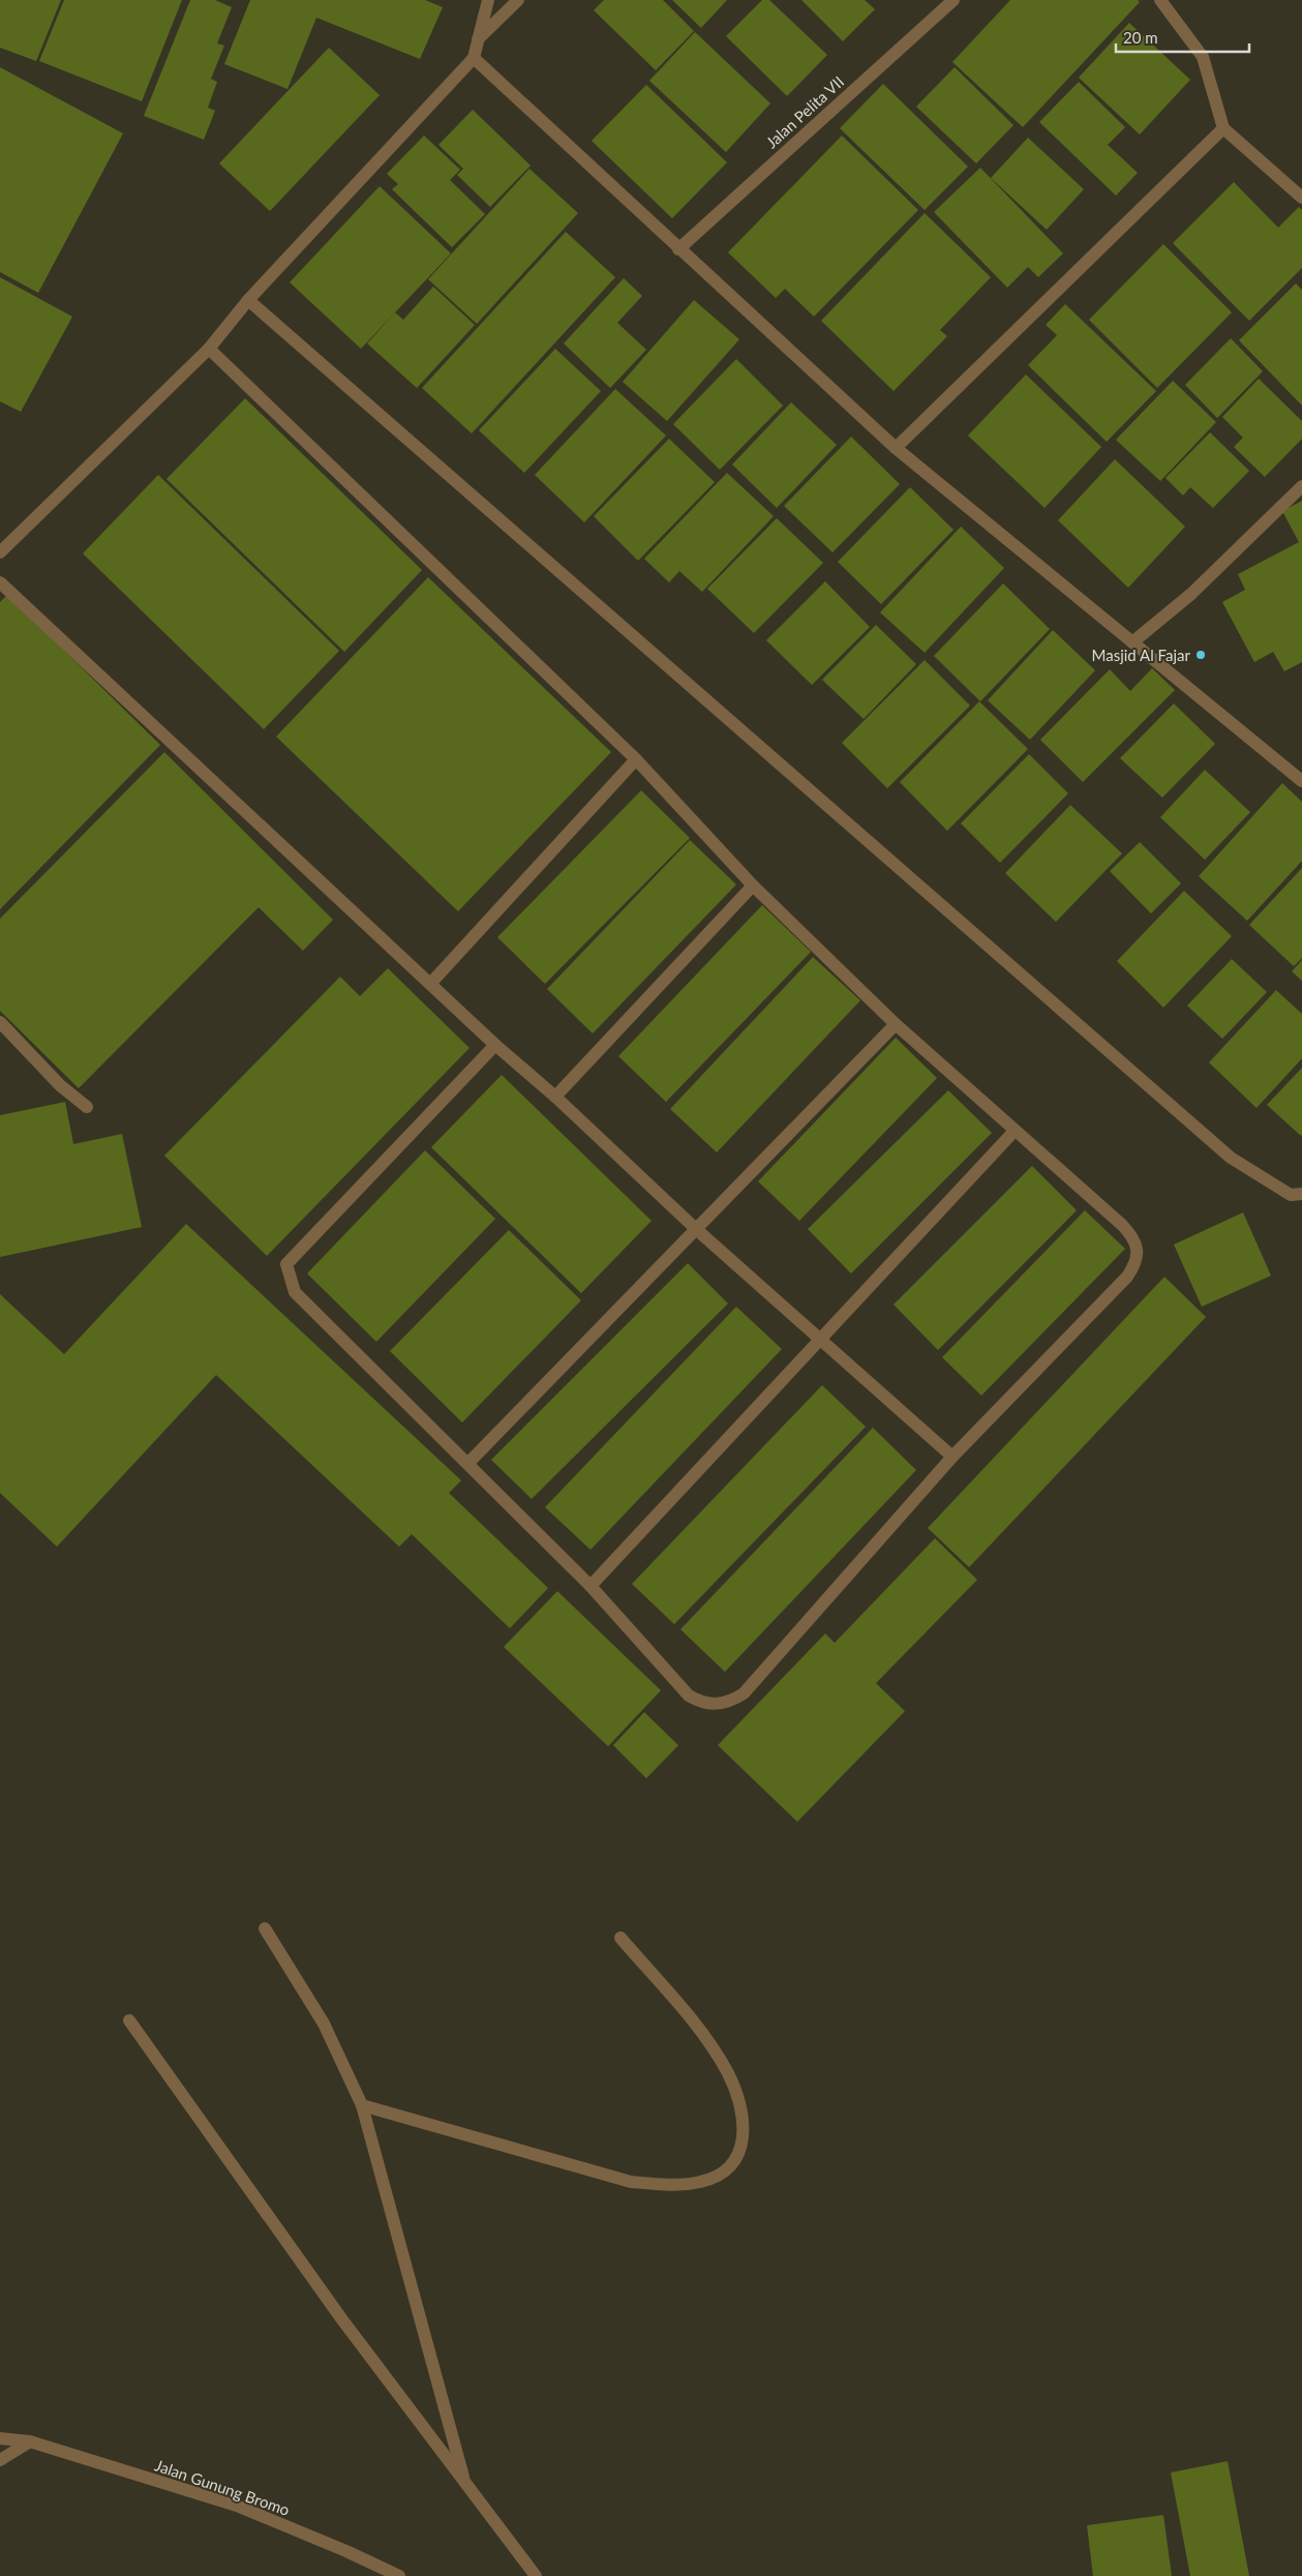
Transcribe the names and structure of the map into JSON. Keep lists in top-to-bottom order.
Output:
{
  "streets": {
    "lane": ["Jalan Pelita VII", "Jalan Gunung Bromo"]
  },
  "places": ["Masjid Al Fajar"],
  "scale_bar": "20 m"
}
